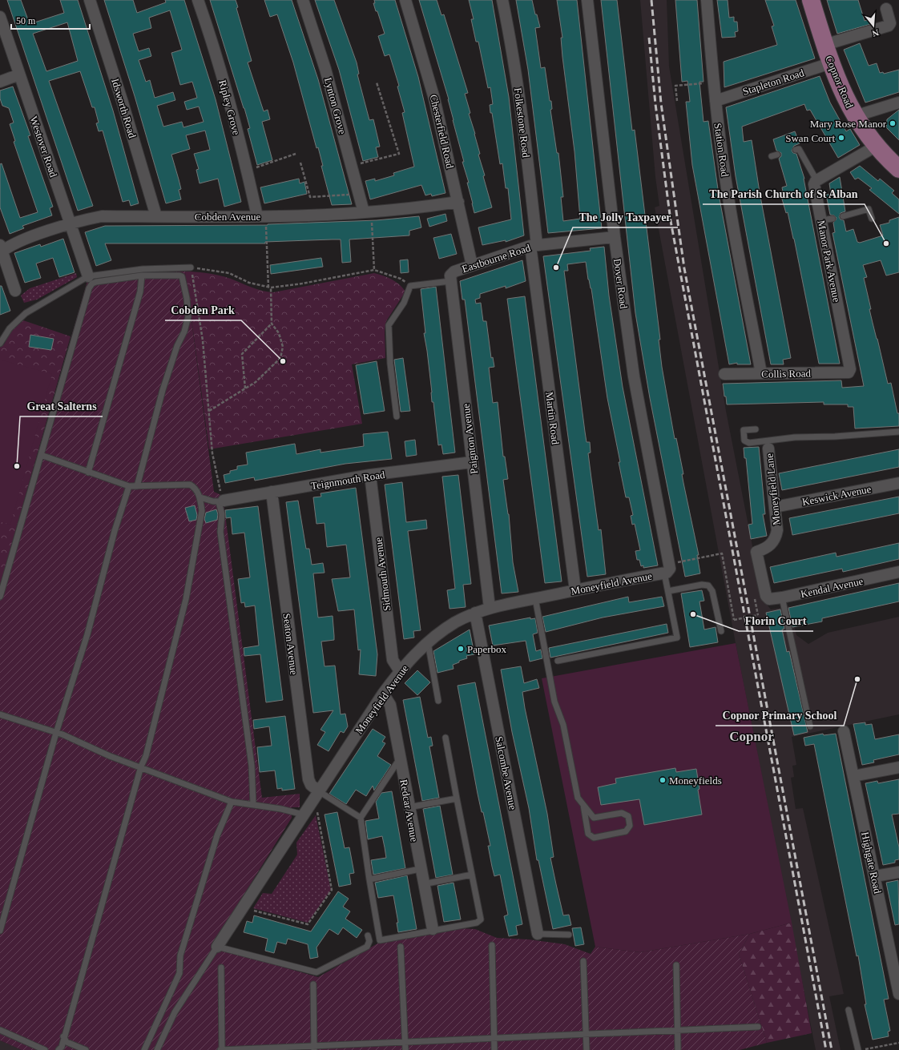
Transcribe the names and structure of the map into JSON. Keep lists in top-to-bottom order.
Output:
{
  "streets": {
    "main road": ["Copnor Road"],
    "street": [
      "Stapleton Road",
      "Lynton Grove",
      "Ripley Grove",
      "Idsworth Road",
      "Folkestone Road",
      "Chesterfield Road",
      "Westover Road",
      "Station Road",
      "Cobden Avenue",
      "Eastbourne Road",
      "Manor Park Avenue",
      "Dover Road",
      "Collis Road",
      "Martin Road",
      "Paignton Avenue",
      "Teignmouth Road",
      "Moneyfield Lane",
      "Keswick Avenue",
      "Sidmouth Avenue",
      "Moneyfield Avenue",
      "Kendal Avenue",
      "Seaton Avenue",
      "Salcombe Avenue",
      "Redcar Avenue",
      "Highgate Road"
    ]
  },
  "crossings": [
    ["Stapleton Road", "Copnor Road"],
    ["Stapleton Road", "Station Road"],
    ["Lynton Grove", "Cobden Avenue"],
    ["Ripley Grove", "Cobden Avenue"],
    ["Idsworth Road", "Cobden Avenue"],
    ["Folkestone Road", "Eastbourne Road"],
    ["Folkestone Road", "Martin Road"],
    ["Chesterfield Road", "Cobden Avenue"],
    ["Chesterfield Road", "Eastbourne Road"],
    ["Westover Road", "Cobden Avenue"],
    ["Station Road", "Collis Road"],
    ["Eastbourne Road", "Dover Road"],
    ["Eastbourne Road", "Martin Road"],
    ["Eastbourne Road", "Paignton Avenue"],
    ["Manor Park Avenue", "Collis Road"],
    ["Dover Road", "Moneyfield Avenue"],
    ["Martin Road", "Moneyfield Avenue"],
    ["Paignton Avenue", "Teignmouth Road"],
    ["Paignton Avenue", "Moneyfield Avenue"],
    ["Teignmouth Road", "Sidmouth Avenue"],
    ["Teignmouth Road", "Seaton Avenue"],
    ["Moneyfield Lane", "Keswick Avenue"],
    ["Moneyfield Lane", "Kendal Avenue"],
    ["Sidmouth Avenue", "Moneyfield Avenue"],
    ["Moneyfield Avenue", "Seaton Avenue"],
    ["Moneyfield Avenue", "Salcombe Avenue"],
    ["Moneyfield Avenue", "Redcar Avenue"]
  ],
  "districts": ["Copnor"],
  "places": [
    "Mary Rose Manor",
    "Swan Court",
    "The Parish Church of St Alban",
    "The Jolly Taxpayer",
    "Cobden Park",
    "Great Salterns",
    "Florin Court",
    "Paperbox",
    "Copnor Primary School",
    "Moneyfields"
  ],
  "scale_bar": "50 m",
  "north": "bottom"
}
